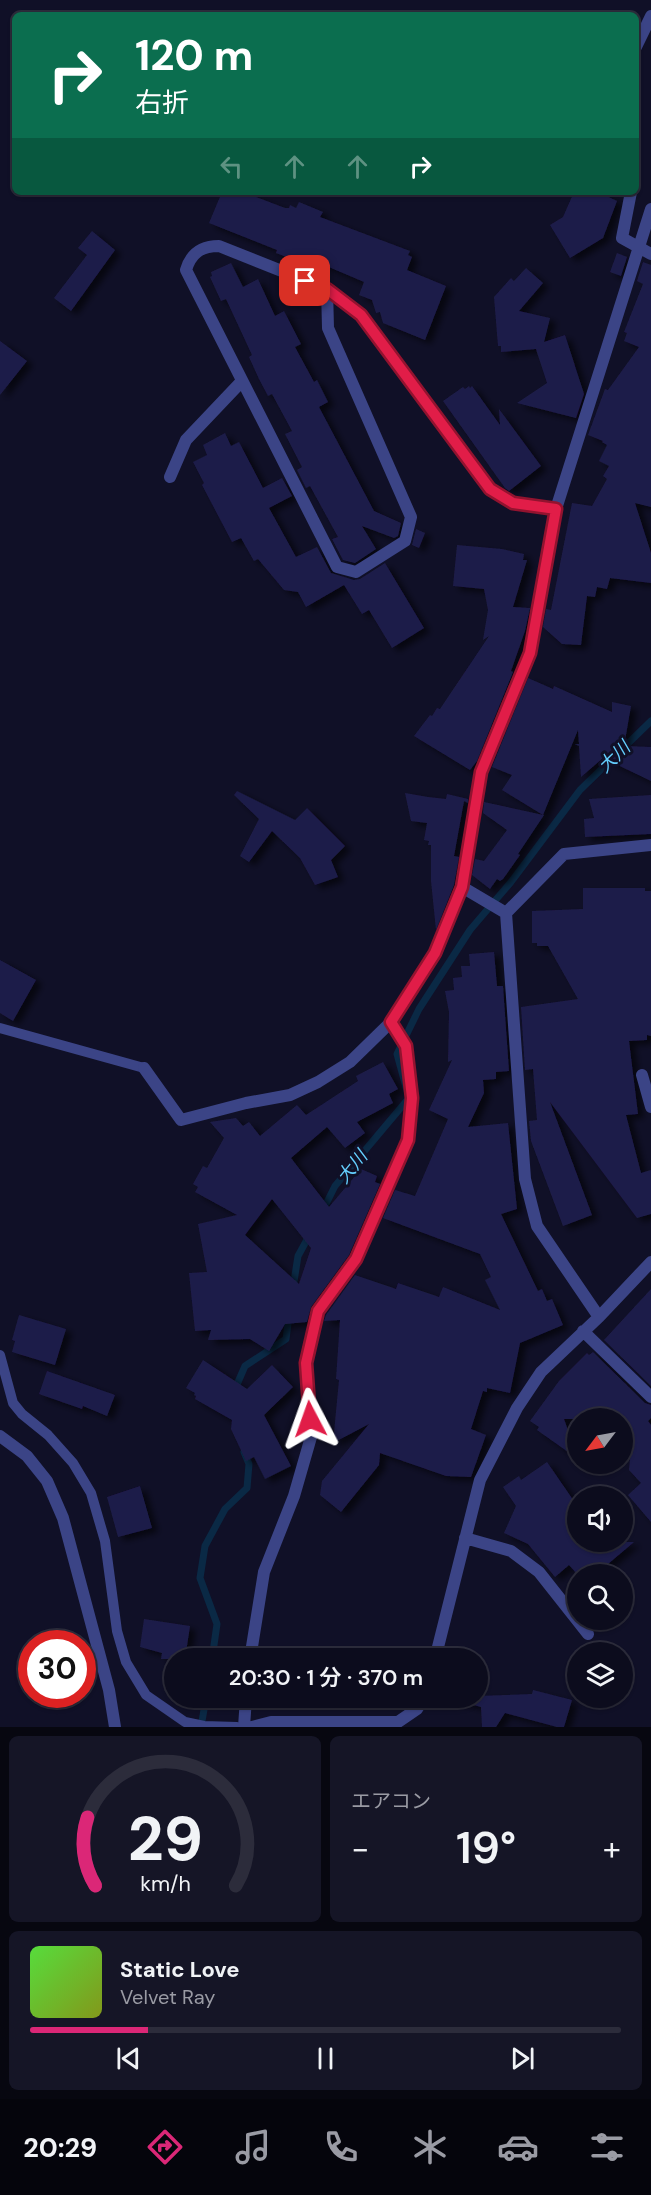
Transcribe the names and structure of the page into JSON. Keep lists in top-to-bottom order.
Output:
{
  "water": ["大川"],
  "north": "bottom left",
  "page": {
    "turn": ["120 m", "右折"],
    "limit": "30",
    "trip": "20:30 · 1 分 · 370 m",
    "tile": "エアコン",
    "heat": ["−", "19°", "+"],
    "song": ["Static Love", "Velvet Ray"],
    "tabs": "20:29",
    "gauge": ["29", "km/h"]
  }
}
